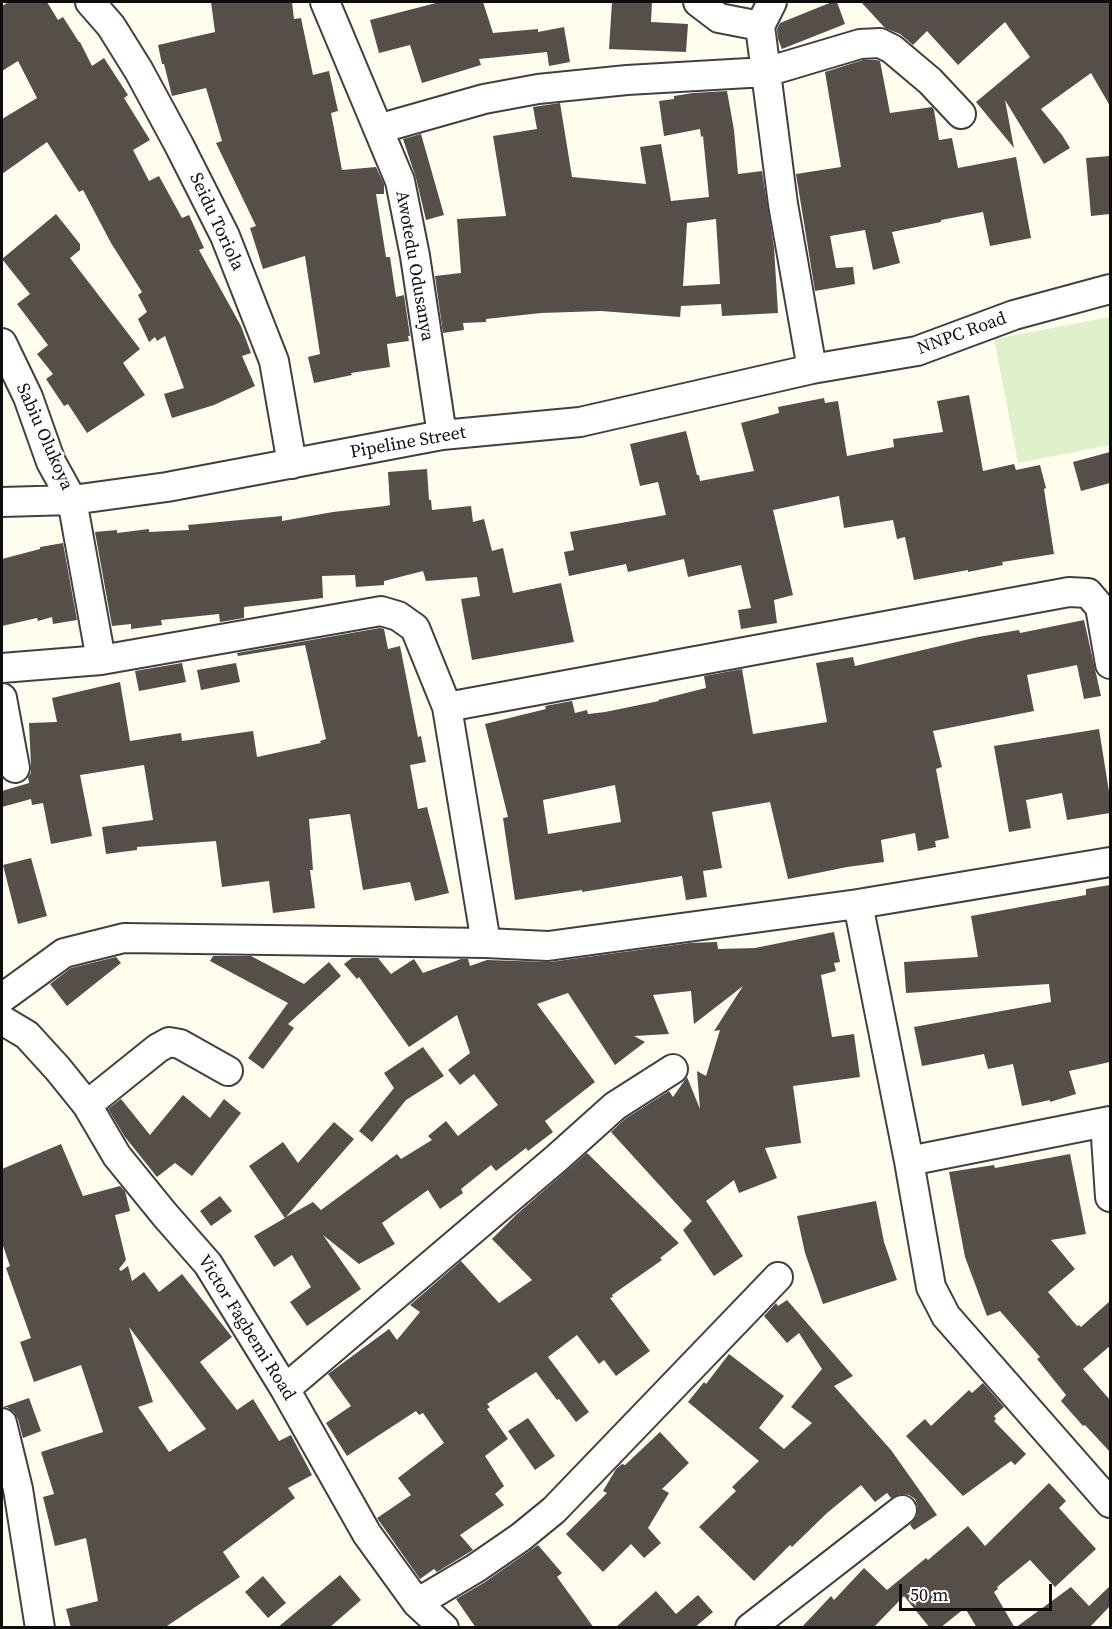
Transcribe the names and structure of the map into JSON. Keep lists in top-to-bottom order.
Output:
{
  "streets": {
    "street": [
      "Seidu Toriola",
      "Awotedu Odusanya",
      "NNPC Road",
      "Sabiu Olukoya",
      "Pipeline Street",
      "Victor Fagbemi Road"
    ]
  },
  "crossings": [
    ["Seidu Toriola", "Pipeline Street"],
    ["Awotedu Odusanya", "Pipeline Street"],
    ["NNPC Road", "Pipeline Street"],
    ["Sabiu Olukoya", "Pipeline Street"]
  ],
  "scale_bar": "50 m"
}
